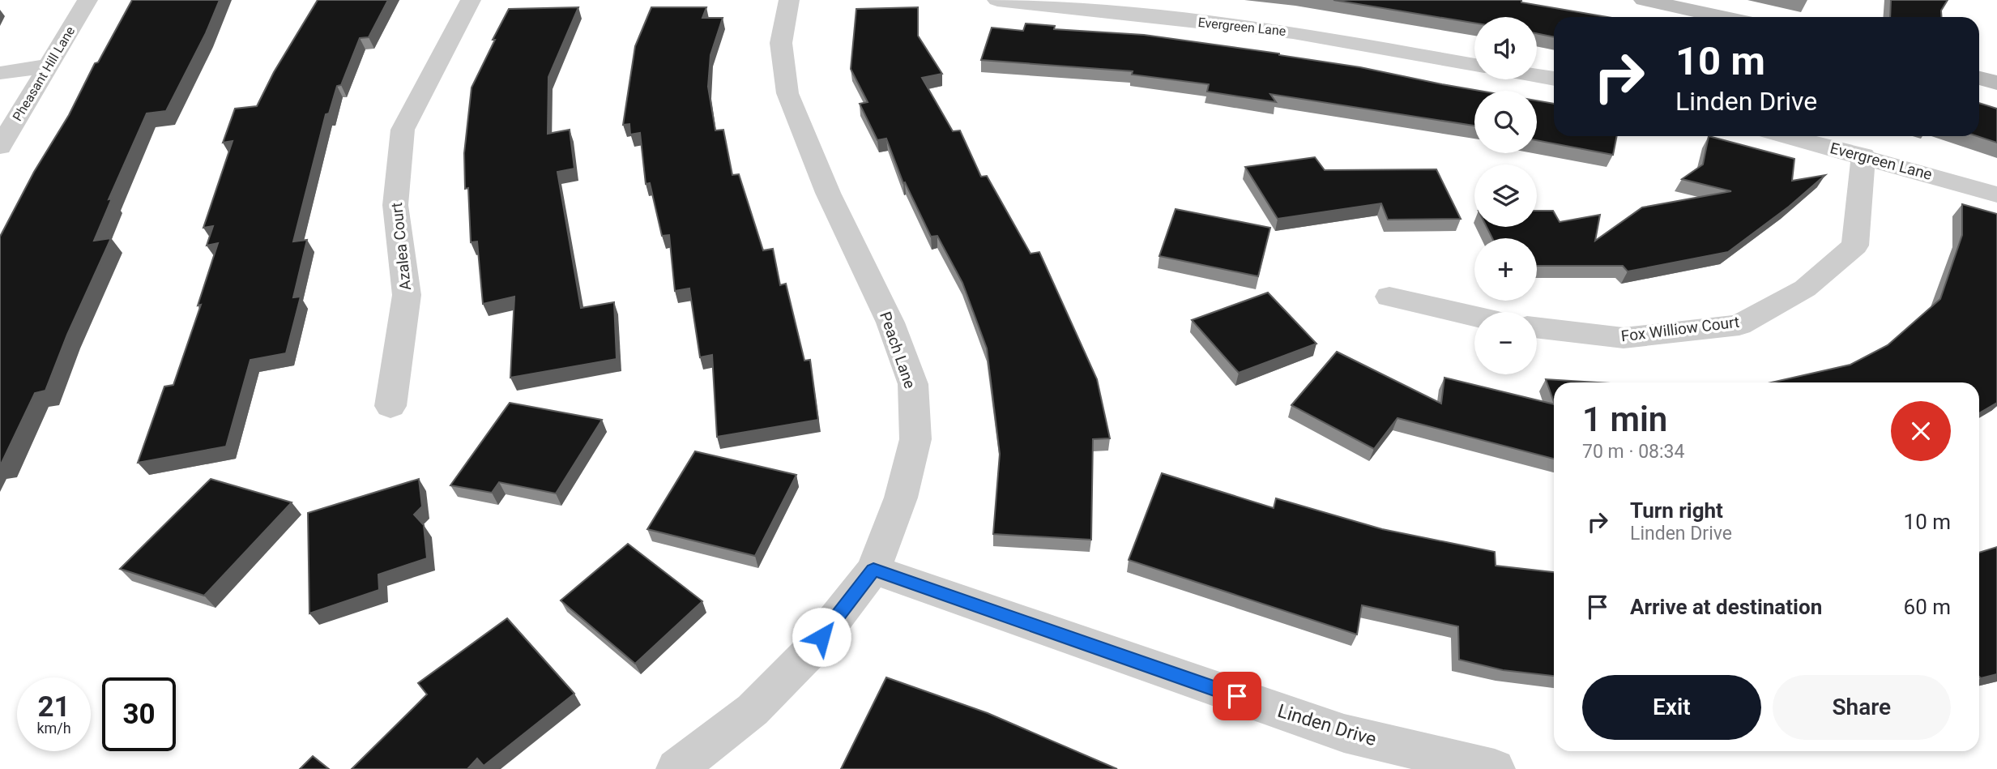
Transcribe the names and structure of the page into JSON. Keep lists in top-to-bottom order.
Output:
{
  "streets": {
    "street": [
      "Evergreen Lane",
      "Pheasant Hill Lane",
      "Azalea Court",
      "Fox Williow Court",
      "Peach Lane",
      "Linden Drive"
    ]
  },
  "crossings": [
    ["Evergreen Lane", "Fox Williow Court"],
    ["Peach Lane", "Linden Drive"]
  ],
  "page": {
    "map_buttons": ["+", "−"],
    "turn": ["10 m", "Linden Drive"],
    "heading": ["1 min", "70 m · 08:34"],
    "list": [
      {
        "name": "Turn right",
        "note": "Linden Drive",
        "value": "10 m"
      },
      {
        "name": "Arrive at destination",
        "value": "60 m"
      }
    ],
    "buttons": ["Exit", "Share"],
    "speed": "21 km/h",
    "limit": "30"
  }
}
